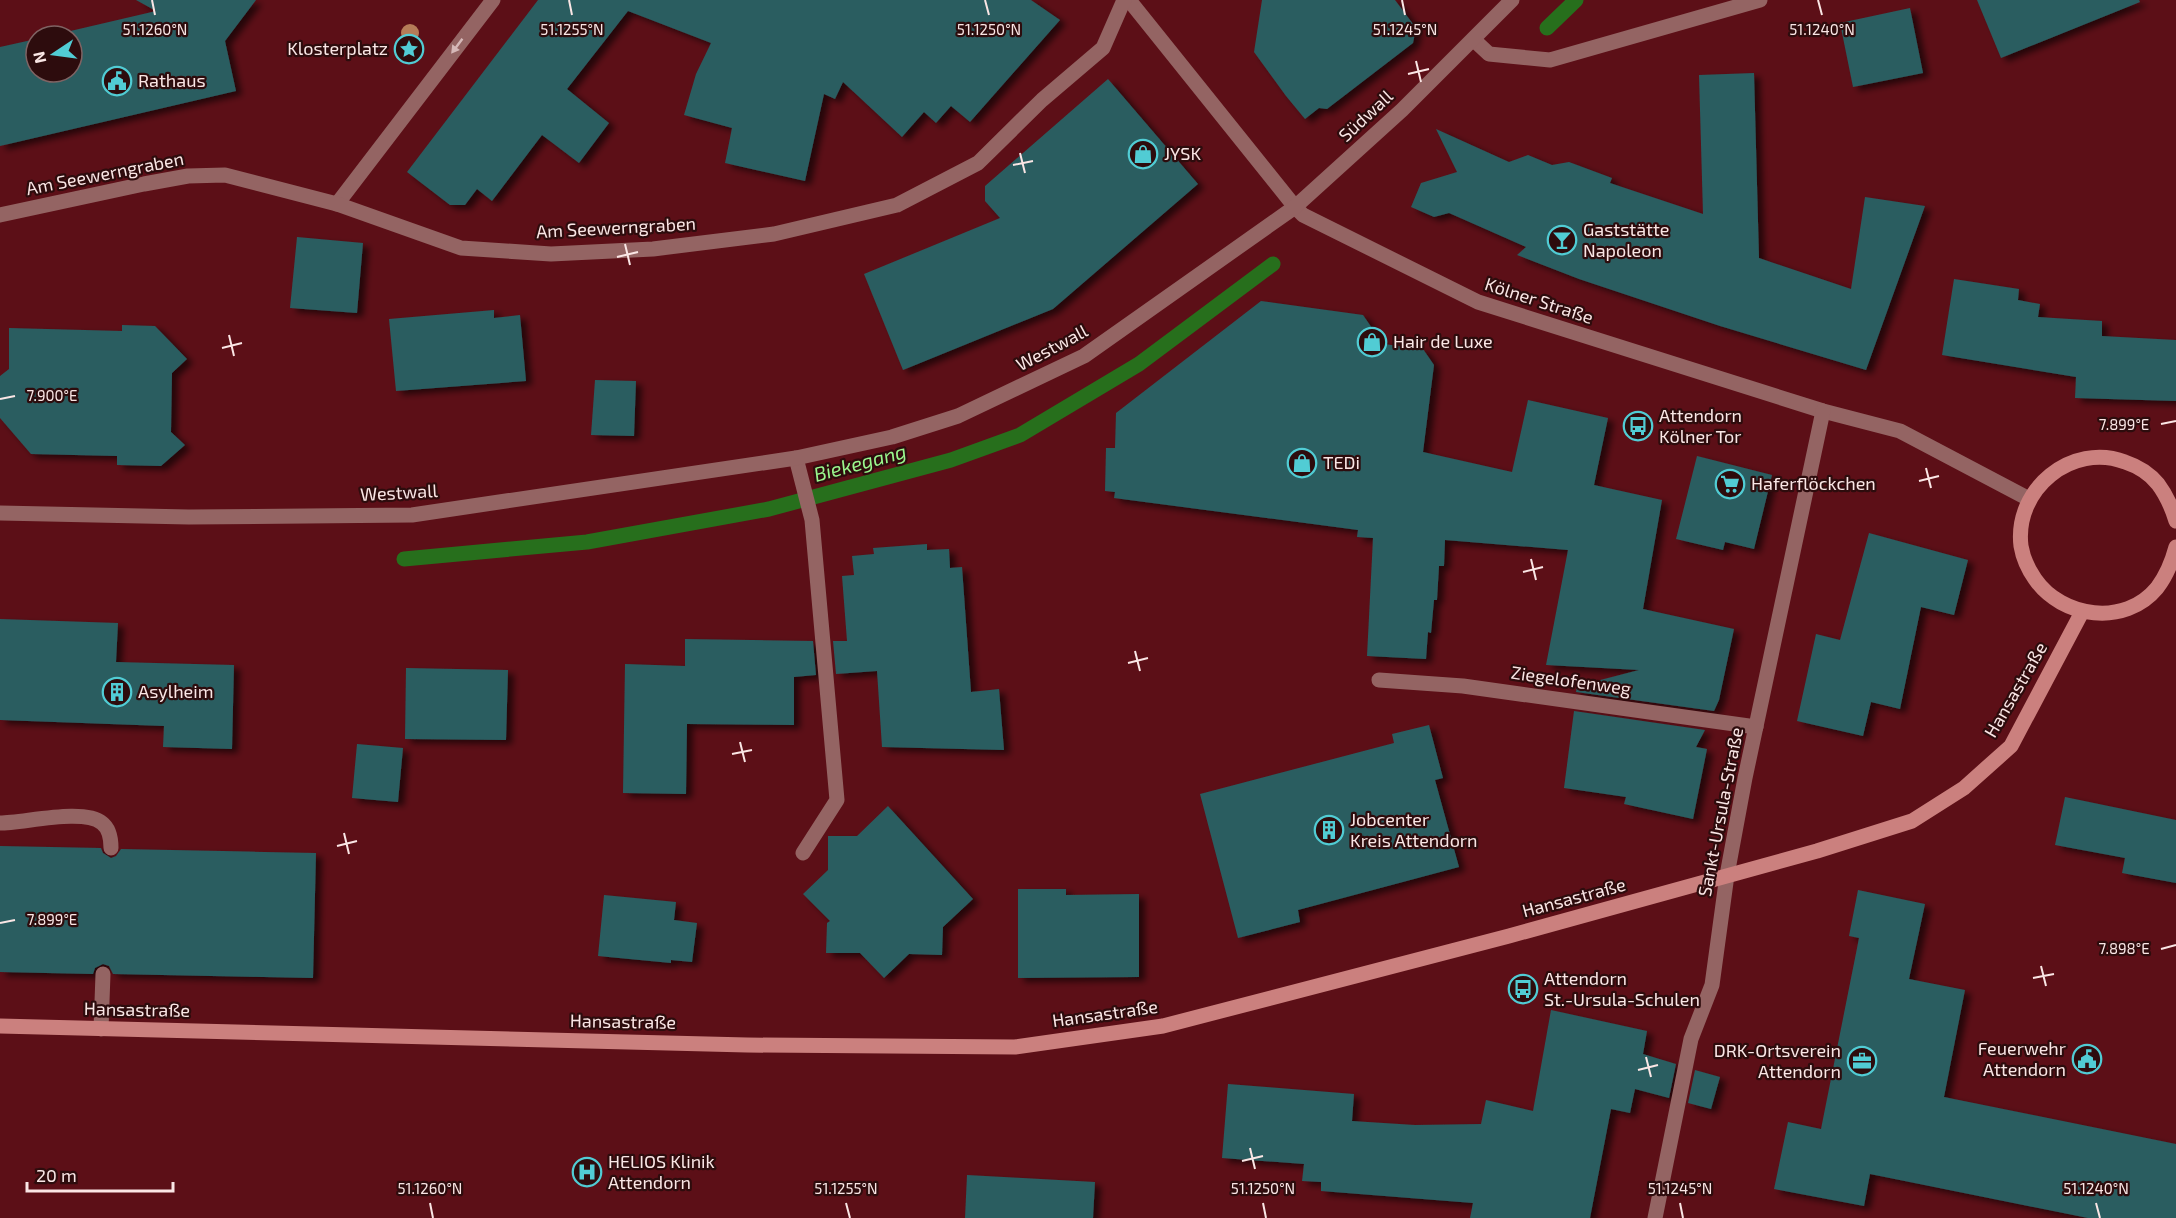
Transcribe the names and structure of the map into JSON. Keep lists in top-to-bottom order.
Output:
{
  "streets": {
    "main road": ["Hansastraße"],
    "street": [
      "Südwall",
      "Am Seewerngraben",
      "Kölner Straße",
      "Westwall",
      "Ziegelofenweg",
      "Sankt-Ursula-Straße"
    ]
  },
  "crossings": [
    ["Südwall", "Kölner Straße"],
    ["Südwall", "Westwall"],
    ["Kölner Straße", "Westwall"],
    ["Kölner Straße", "Sankt-Ursula-Straße"],
    ["Ziegelofenweg", "Sankt-Ursula-Straße"],
    ["Hansastraße", "Sankt-Ursula-Straße"]
  ],
  "water": ["Biekegang"],
  "places": {
    "place": ["Klosterplatz"],
    "public building": ["Rathaus", "Feuerwehr Attendorn"],
    "shop": ["JYSK", "Hair de Luxe", "TEDi"],
    "bar": ["Gaststätte Napoleon"],
    "bus stop": ["Attendorn Kölner Tor", "Attendorn St.-Ursula-Schulen"],
    "supermarket": ["Haferflöckchen"],
    "building": ["Asylheim", "Jobcenter Kreis Attendorn"],
    "office": ["DRK-Ortsverein Attendorn"],
    "hospital": ["HELIOS Klinik Attendorn"]
  },
  "scale_bar": "20 m",
  "north": "left",
  "coordinates": [
    "51.1260°N",
    "51.1255°N",
    "51.1250°N",
    "51.1245°N",
    "51.1240°N",
    "7.900°E",
    "7.899°E",
    "7.898°E"
  ]
}
